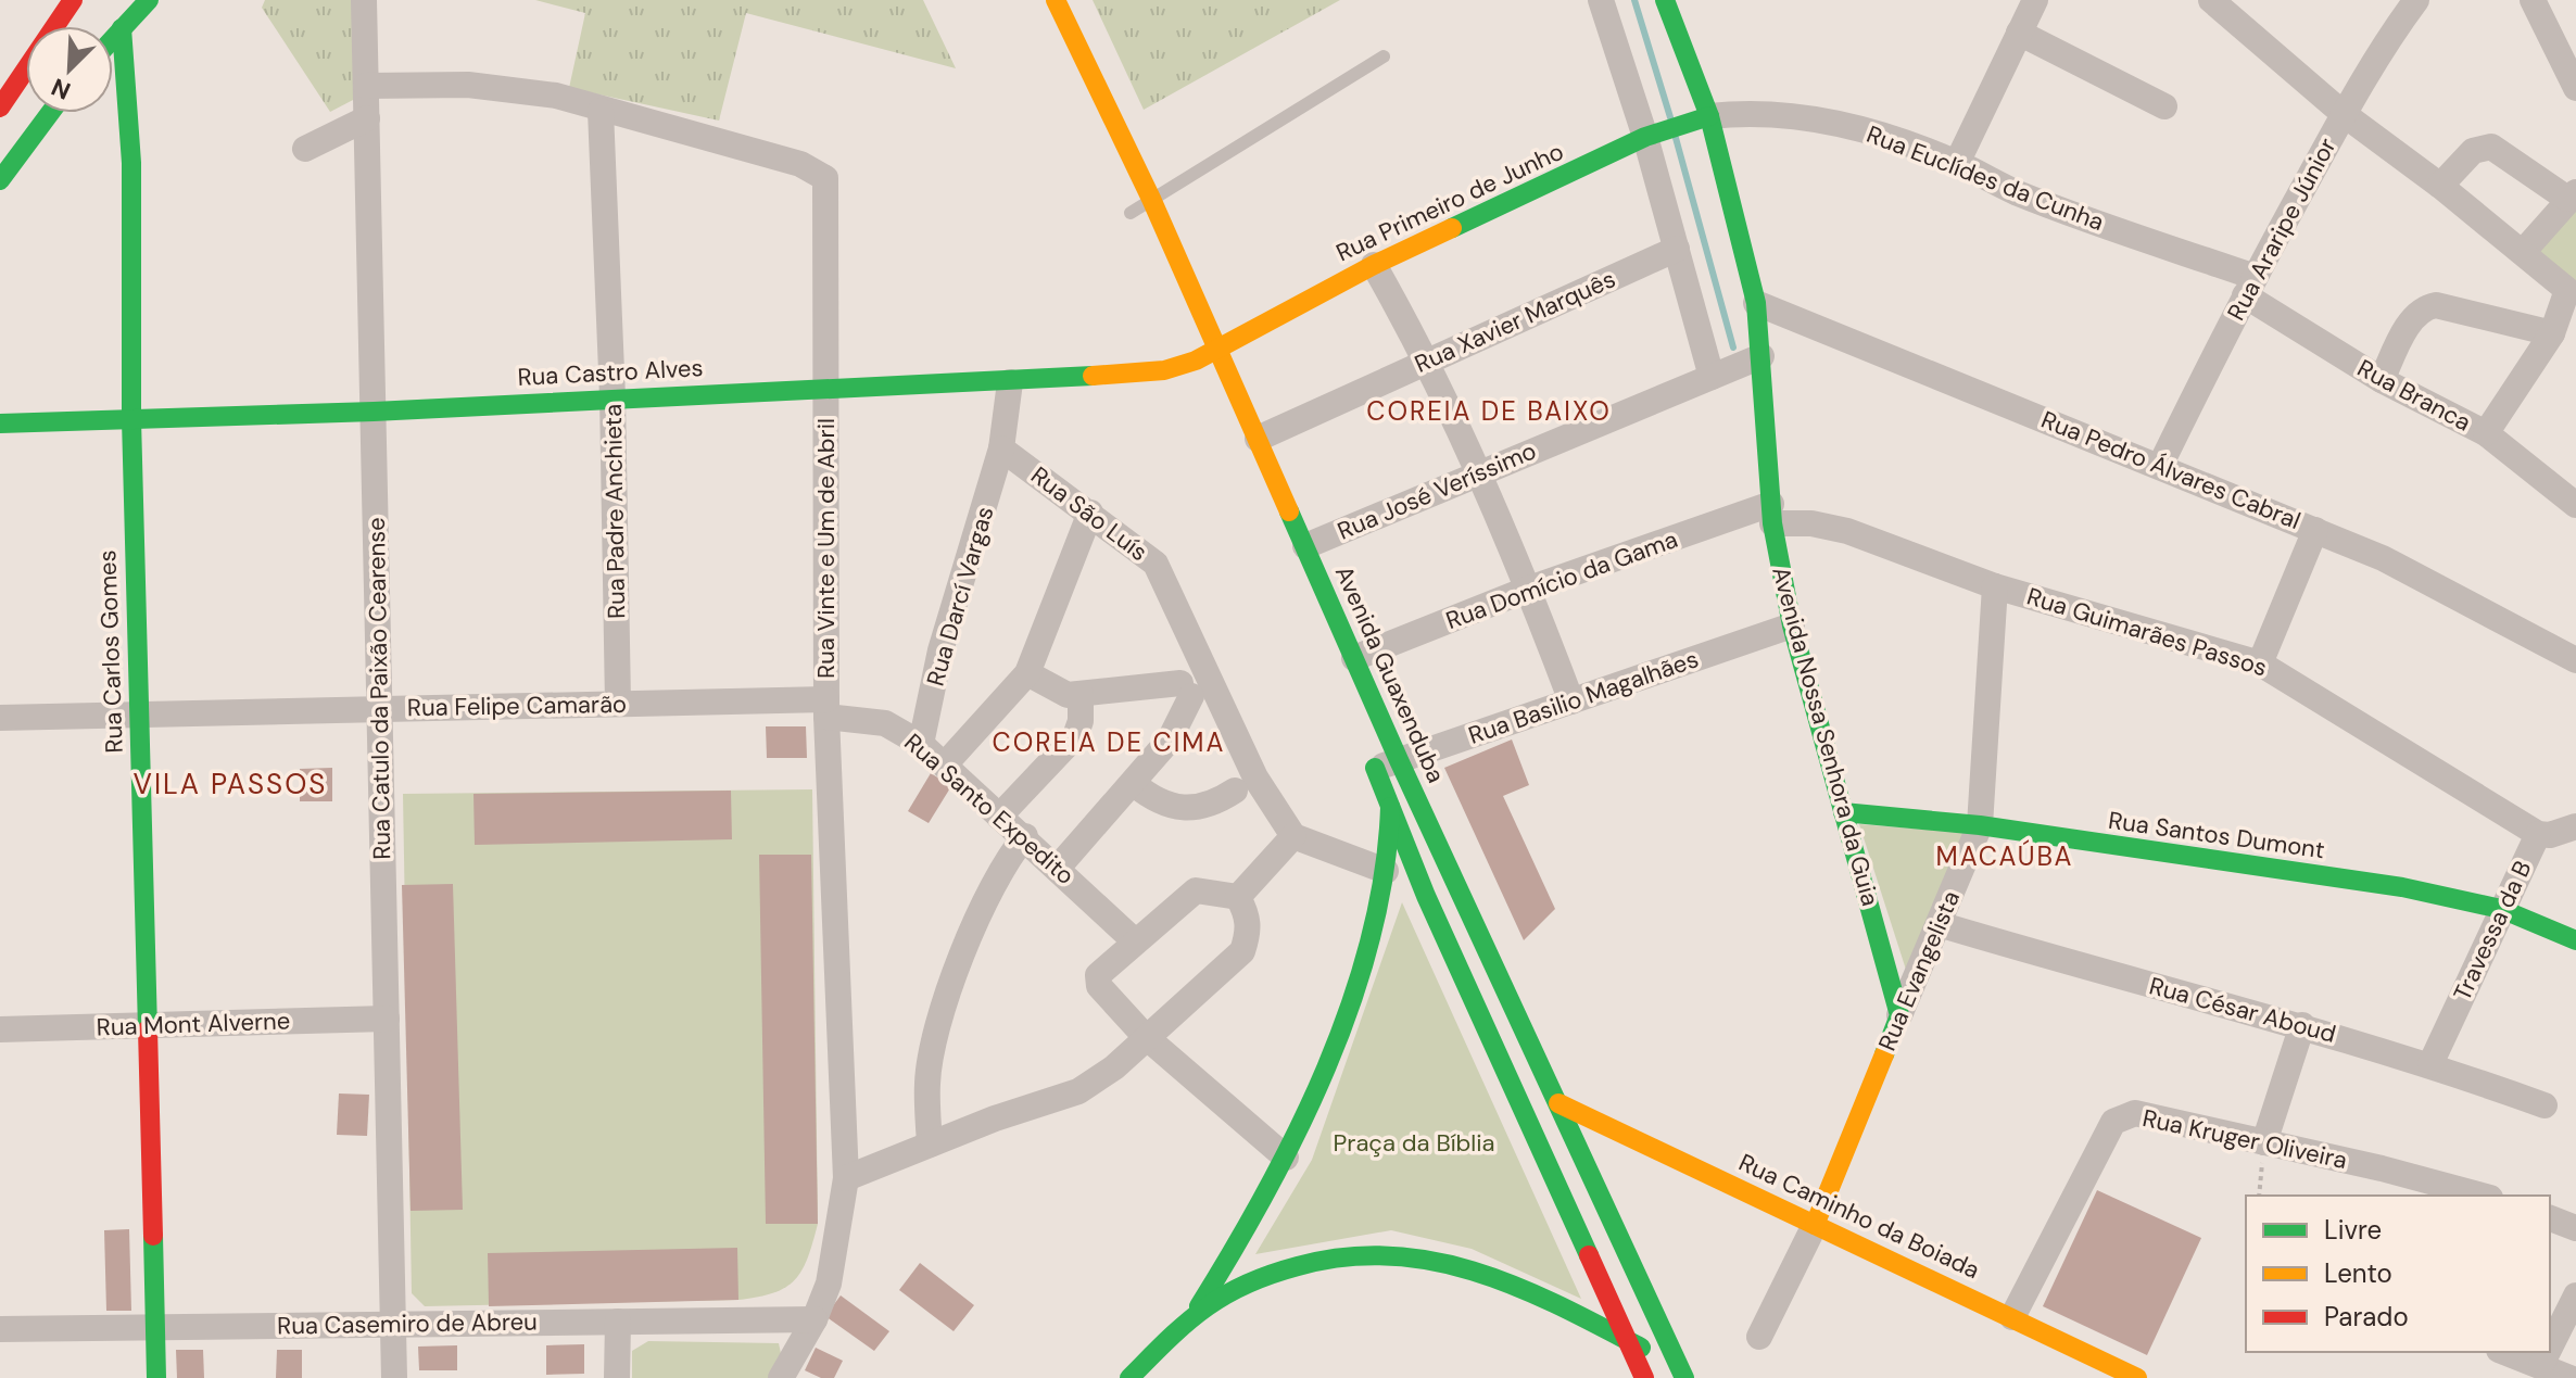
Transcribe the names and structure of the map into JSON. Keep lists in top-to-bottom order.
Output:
{
  "streets": {
    "street": [
      "Rua Euclídes da Cunha",
      "Rua Primeiro de Junho",
      "Rua Araripe Júnior",
      "Rua Xavier Marquês",
      "Rua Castro Alves",
      "Rua Branca",
      "Rua Pedro Álvares Cabral",
      "Rua José Veríssimo",
      "Rua Padre Anchieta",
      "Rua São Luís",
      "Rua Vinte e Um de Abril",
      "Rua Domício da Gama",
      "Rua Darcí Vargas",
      "Rua Guimarães Passos",
      "Rua Carlos Gomes",
      "Avenida Guaxenduba",
      "Rua Catulo da Paixão Cearense",
      "Rua Basilio Magalhães",
      "Rua Felipe Camarão",
      "Avenida Nossa Senhora da Guia",
      "Rua Santo Expedito",
      "Rua Santos Dumont",
      "Travessa da B",
      "Rua Evangelista",
      "Rua César Aboud",
      "Rua Mont Alverne",
      "Rua Kruger Oliveira",
      "Rua Caminho da Boiada",
      "Rua Casemiro de Abreu"
    ]
  },
  "crossings": [
    ["Rua Euclídes da Cunha", "Rua Primeiro de Junho"],
    ["Rua Euclídes da Cunha", "Rua Araripe Júnior"],
    ["Rua Euclídes da Cunha", "Rua Branca"],
    ["Rua Euclídes da Cunha", "Avenida Nossa Senhora da Guia"],
    ["Rua Primeiro de Junho", "Rua Castro Alves"],
    ["Rua Primeiro de Junho", "Avenida Guaxenduba"],
    ["Rua Primeiro de Junho", "Avenida Nossa Senhora da Guia"],
    ["Rua Araripe Júnior", "Rua Branca"],
    ["Rua Araripe Júnior", "Rua Pedro Álvares Cabral"],
    ["Rua Xavier Marquês", "Avenida Guaxenduba"],
    ["Rua Castro Alves", "Rua Padre Anchieta"],
    ["Rua Castro Alves", "Rua Vinte e Um de Abril"],
    ["Rua Castro Alves", "Rua Carlos Gomes"],
    ["Rua Castro Alves", "Avenida Guaxenduba"],
    ["Rua Castro Alves", "Rua Catulo da Paixão Cearense"],
    ["Rua Pedro Álvares Cabral", "Avenida Nossa Senhora da Guia"],
    ["Rua José Veríssimo", "Avenida Guaxenduba"],
    ["Rua José Veríssimo", "Avenida Nossa Senhora da Guia"],
    ["Rua Padre Anchieta", "Rua Vinte e Um de Abril"],
    ["Rua Padre Anchieta", "Rua Felipe Camarão"],
    ["Rua São Luís", "Rua Darcí Vargas"],
    ["Rua Vinte e Um de Abril", "Rua Catulo da Paixão Cearense"],
    ["Rua Vinte e Um de Abril", "Rua Felipe Camarão"],
    ["Rua Vinte e Um de Abril", "Rua Santo Expedito"],
    ["Rua Vinte e Um de Abril", "Rua Casemiro de Abreu"],
    ["Rua Domício da Gama", "Rua Guimarães Passos"],
    ["Rua Domício da Gama", "Avenida Guaxenduba"],
    ["Rua Domício da Gama", "Avenida Nossa Senhora da Guia"],
    ["Rua Darcí Vargas", "Rua Santo Expedito"],
    ["Rua Guimarães Passos", "Avenida Nossa Senhora da Guia"],
    ["Rua Guimarães Passos", "Travessa da B"],
    ["Rua Guimarães Passos", "Rua Evangelista"],
    ["Rua Carlos Gomes", "Rua Felipe Camarão"],
    ["Rua Carlos Gomes", "Rua Mont Alverne"],
    ["Rua Carlos Gomes", "Rua Casemiro de Abreu"],
    ["Avenida Guaxenduba", "Rua Basilio Magalhães"],
    ["Avenida Guaxenduba", "Rua Caminho da Boiada"],
    ["Rua Catulo da Paixão Cearense", "Rua Felipe Camarão"],
    ["Rua Catulo da Paixão Cearense", "Rua Mont Alverne"],
    ["Rua Catulo da Paixão Cearense", "Rua Casemiro de Abreu"],
    ["Rua Basilio Magalhães", "Avenida Nossa Senhora da Guia"],
    ["Rua Felipe Camarão", "Rua Santo Expedito"],
    ["Avenida Nossa Senhora da Guia", "Rua Santos Dumont"],
    ["Avenida Nossa Senhora da Guia", "Rua Evangelista"],
    ["Rua Santos Dumont", "Travessa da B"],
    ["Rua Santos Dumont", "Rua Evangelista"],
    ["Travessa da B", "Rua César Aboud"],
    ["Rua Evangelista", "Rua César Aboud"],
    ["Rua Evangelista", "Rua Caminho da Boiada"],
    ["Rua Kruger Oliveira", "Rua Caminho da Boiada"]
  ],
  "districts": [
    "COREIA DE BAIXO",
    "COREIA DE CIMA",
    "VILA PASSOS",
    "MACAÚBA"
  ],
  "parks": ["Praça da Bíblia"],
  "legend": ["Livre", "Lento", "Parado"],
  "north": "bottom left"
}
